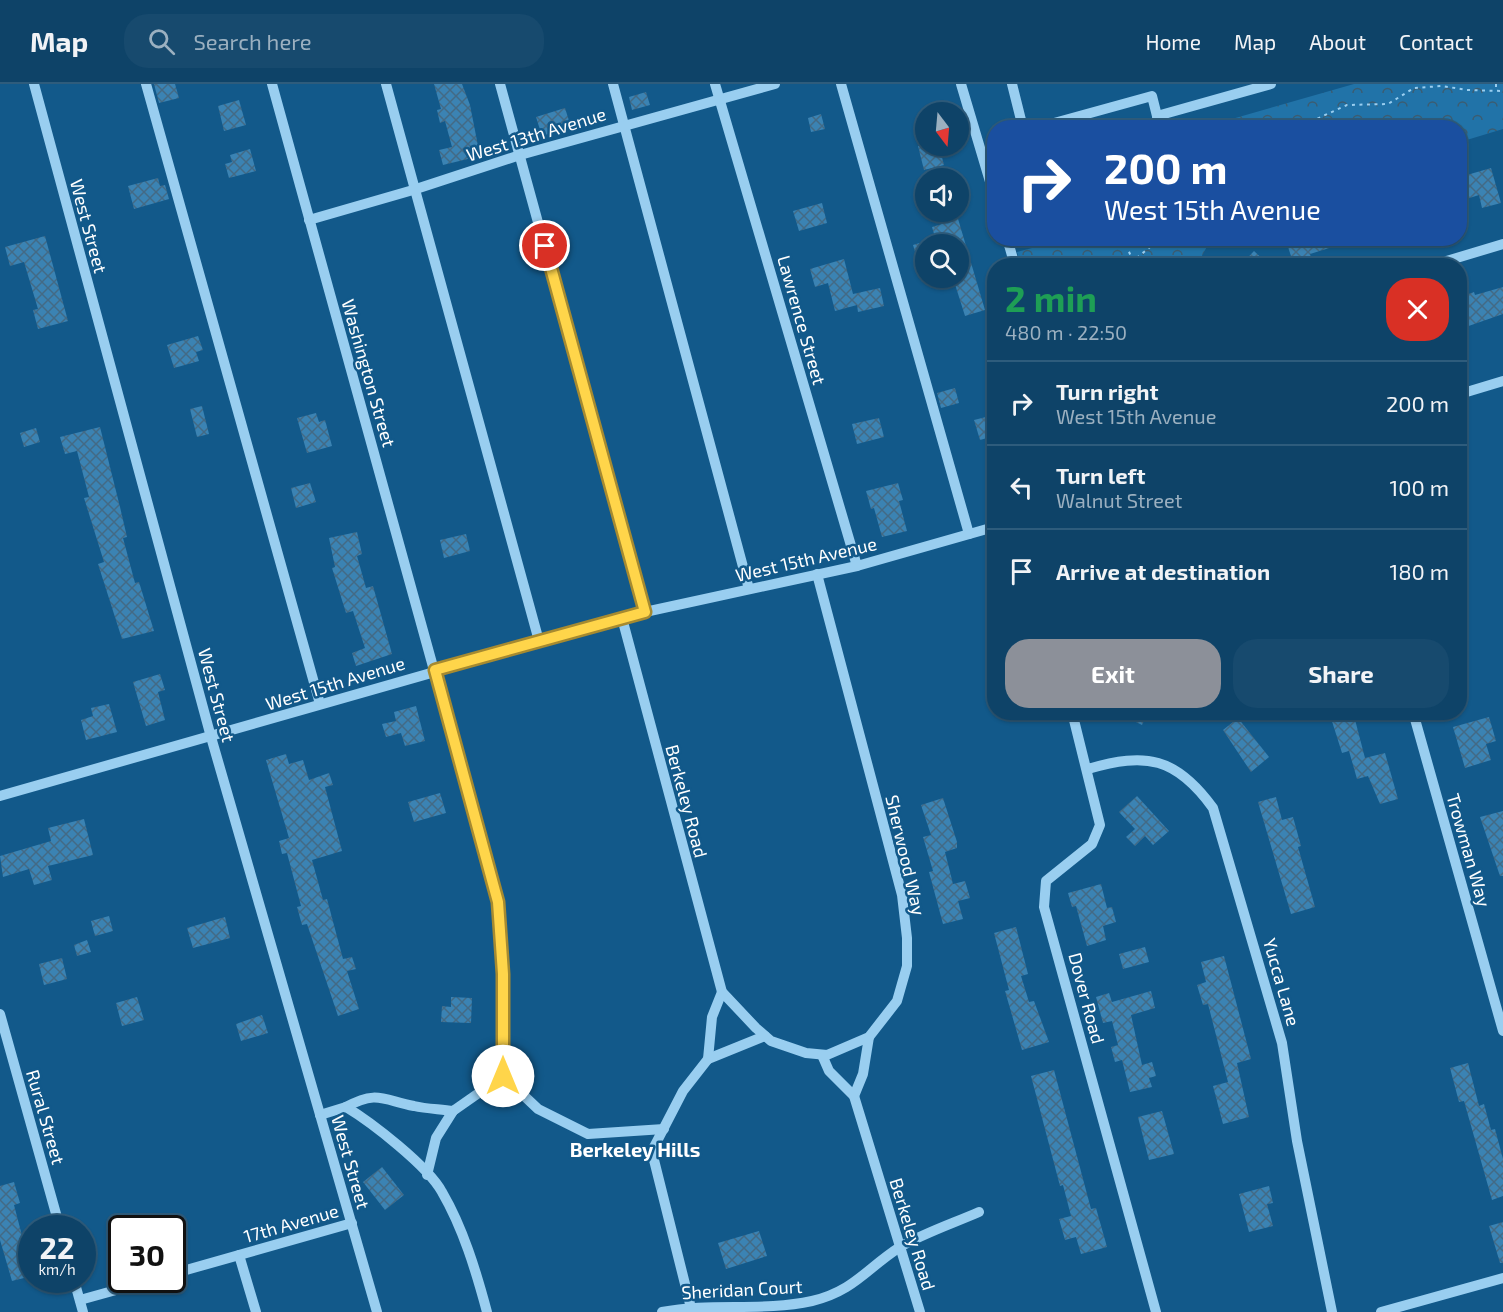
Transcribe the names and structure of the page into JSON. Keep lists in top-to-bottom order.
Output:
{
  "streets": {
    "street": [
      "West 13th Avenue",
      "West Street",
      "Lawrence Street",
      "Washington Street",
      "West 15th Avenue",
      "Berkeley Road",
      "Trowman Way",
      "Sherwood Way",
      "Yucca Lane",
      "Dover Road",
      "Rural Street",
      "17th Avenue",
      "Sheridan Court"
    ]
  },
  "crossings": [
    ["West 13th Avenue", "Lawrence Street"],
    ["West 13th Avenue", "Washington Street"],
    ["West Street", "West 15th Avenue"],
    ["West Street", "17th Avenue"],
    ["Lawrence Street", "West 15th Avenue"],
    ["Washington Street", "West 15th Avenue"],
    ["West 15th Avenue", "Berkeley Road"],
    ["West 15th Avenue", "Sherwood Way"],
    ["Berkeley Road", "Sherwood Way"],
    ["Berkeley Road", "Sheridan Court"],
    ["Yucca Lane", "Dover Road"]
  ],
  "districts": ["Berkeley Hills"],
  "north": "bottom",
  "page": {
    "header": "Map",
    "search": "Search here",
    "nav": [
      "Home",
      "Map",
      "About",
      "Contact"
    ],
    "turn": ["200 m", "West 15th Avenue"],
    "heading": ["2 min", "480 m · 22:50"],
    "list": [
      {
        "name": "Turn right",
        "note": "West 15th Avenue",
        "value": "200 m"
      },
      {
        "name": "Turn left",
        "note": "Walnut Street",
        "value": "100 m"
      },
      {
        "name": "Arrive at destination",
        "value": "180 m"
      }
    ],
    "buttons": ["Exit", "Share"],
    "speed": "22 km/h",
    "limit": "30"
  }
}
